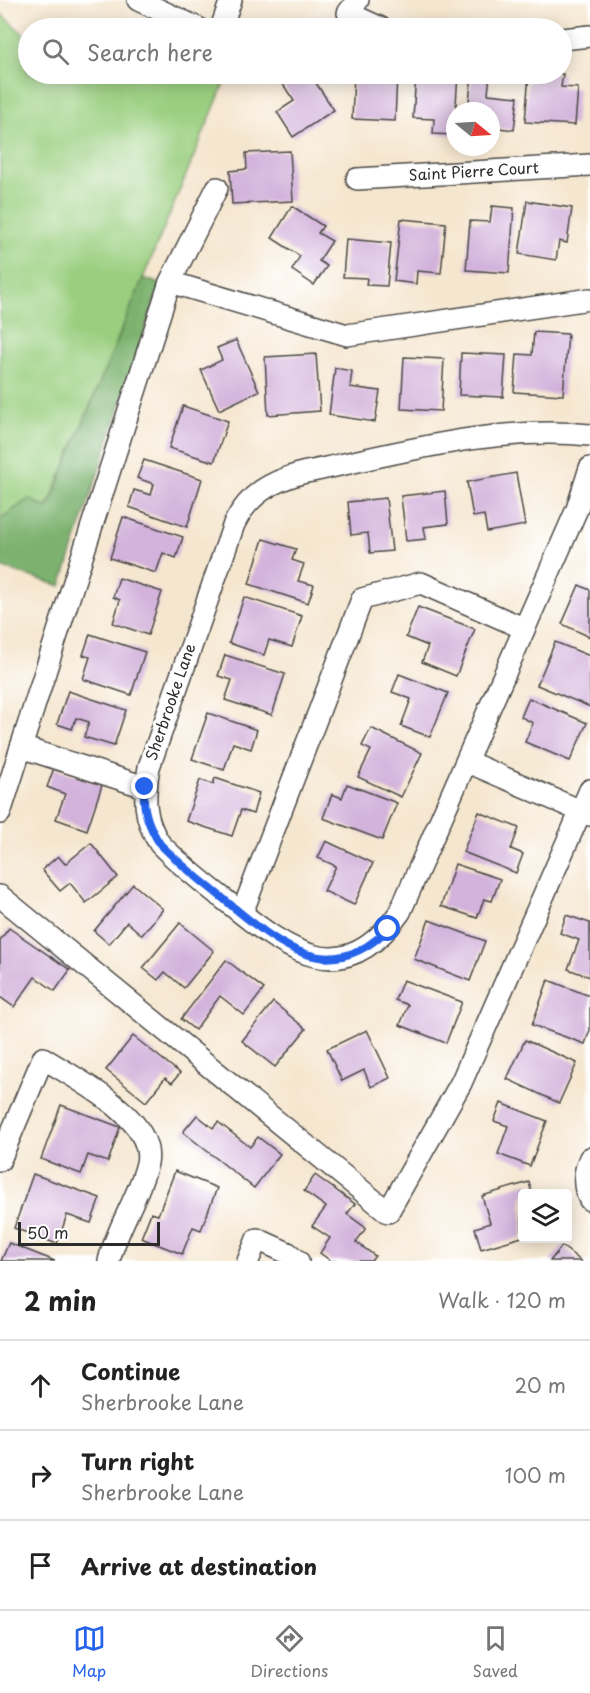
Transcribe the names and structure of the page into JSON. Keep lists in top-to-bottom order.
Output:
{
  "streets": {
    "street": ["Saint Pierre Court", "Sherbrooke Lane"]
  },
  "scale_bar": "50 m",
  "north": "right",
  "page": {
    "search": "Search here",
    "scale": "50 m",
    "heading": ["2 min", "Walk · 120 m"],
    "list": [
      ["Continue", "Sherbrooke Lane", "20 m"],
      ["Turn right", "Sherbrooke Lane", "100 m"],
      "Arrive at destination"
    ],
    "nav": ["Map", "Directions", "Saved"]
  }
}
